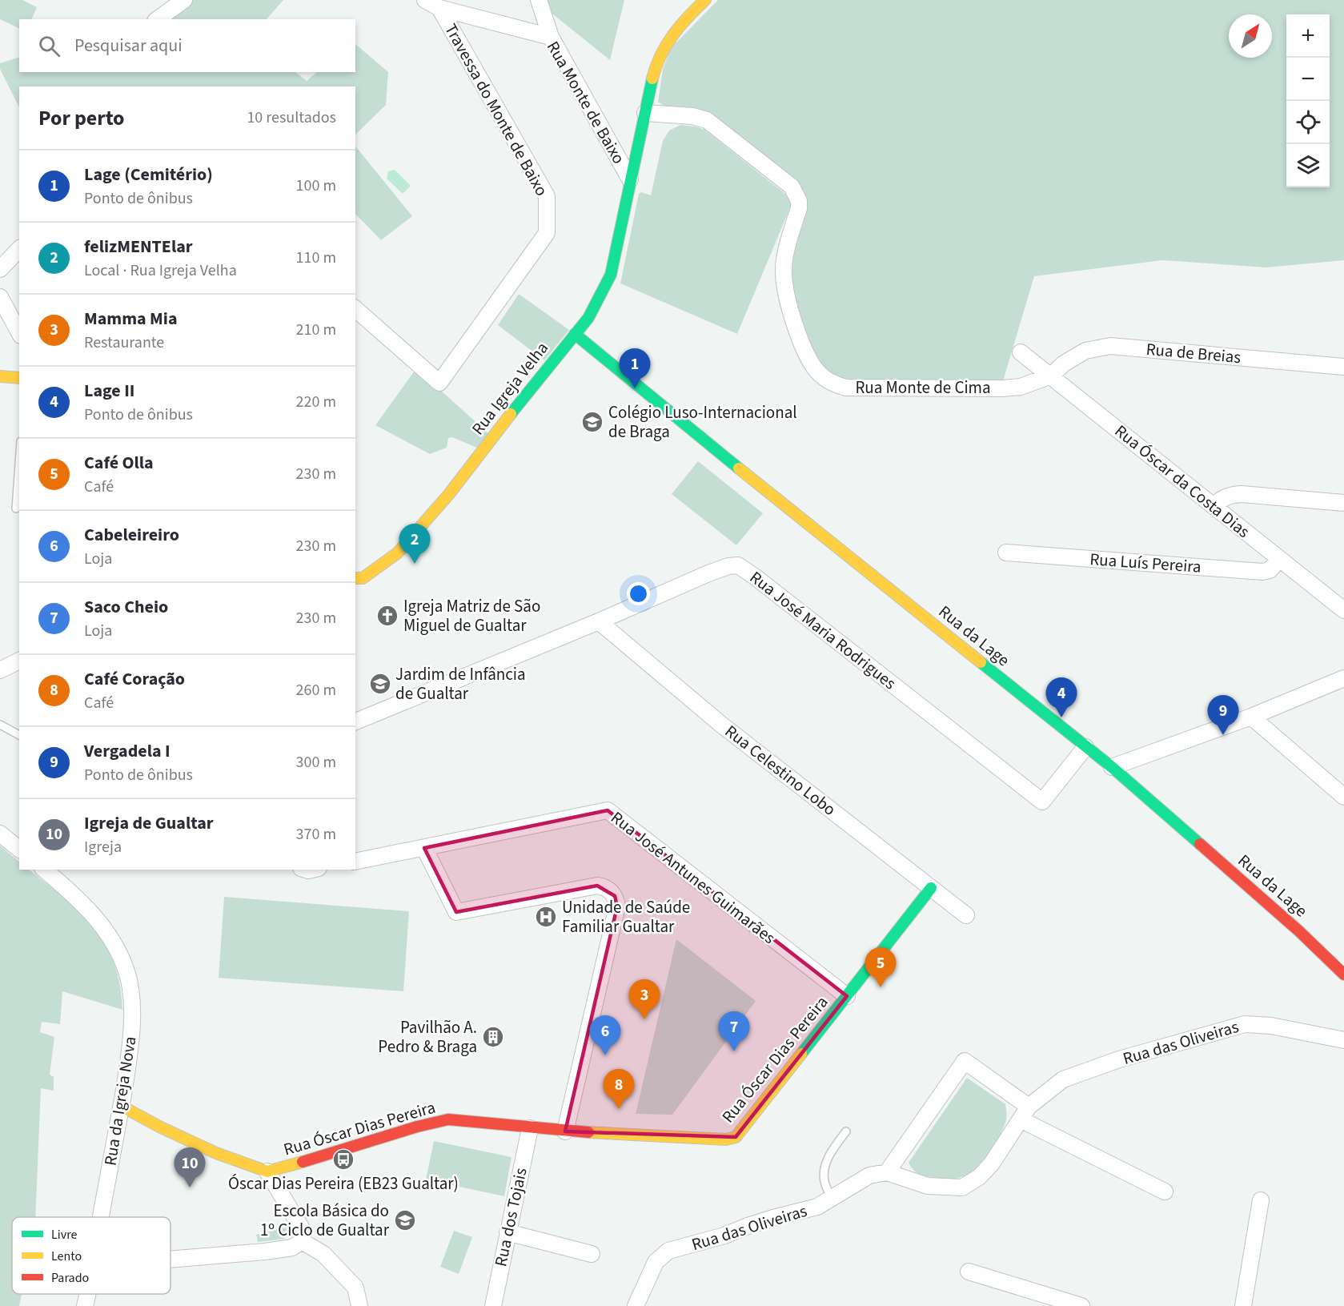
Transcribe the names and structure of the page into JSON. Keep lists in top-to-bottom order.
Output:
{
  "streets": {
    "street": [
      "Rua Monte de Baixo",
      "Travessa do Monte de Baixo",
      "Rua de Breias",
      "Rua Monte de Cima",
      "Rua Igreja Velha",
      "Rua Óscar da Costa Dias",
      "Rua Luís Pereira",
      "Rua José Maria Rodrigues",
      "Rua da Lage",
      "Rua Celestino Lobo",
      "Rua José Antunes Guimarães",
      "Rua das Oliveiras",
      "Rua Óscar Dias Pereira",
      "Rua da Igreja Nova",
      "Rua dos Tojais"
    ]
  },
  "crossings": [
    ["Rua Monte de Baixo", "Travessa do Monte de Baixo"],
    ["Rua Monte de Baixo", "Rua Igreja Velha"],
    ["Rua de Breias", "Rua Monte de Cima"],
    ["Rua de Breias", "Rua Óscar da Costa Dias"],
    ["Rua Monte de Cima", "Rua Igreja Velha"],
    ["Rua Monte de Cima", "Rua Óscar da Costa Dias"],
    ["Rua Igreja Velha", "Rua da Lage"],
    ["Rua Óscar da Costa Dias", "Rua Luís Pereira"],
    ["Rua José Maria Rodrigues", "Rua da Lage"],
    ["Rua José Maria Rodrigues", "Rua Celestino Lobo"],
    ["Rua Celestino Lobo", "Rua Óscar Dias Pereira"],
    ["Rua José Antunes Guimarães", "Rua Óscar Dias Pereira"],
    ["Rua Óscar Dias Pereira", "Rua da Igreja Nova"],
    ["Rua Óscar Dias Pereira", "Rua dos Tojais"]
  ],
  "places": {
    "school or university": ["Colégio Luso-Internacional de Braga", "Jardim de Infância de Gualtar", "Escola Básica do 1º Ciclo de Gualtar"],
    "church": ["Igreja Matriz de São Miguel de Gualtar"],
    "hospital": ["Unidade de Saúde Familiar Gualtar"],
    "building": ["Pavilhão A. Pedro & Braga"],
    "bus stop": ["Óscar Dias Pereira (EB23 Gualtar)"]
  },
  "legend": ["Livre", "Lento", "Parado"],
  "north": "top right",
  "page": {
    "map_buttons": ["+", "−"],
    "search": "Pesquisar aqui",
    "heading": ["Por perto", "10 resultados"],
    "list": [
      {
        "mark": "1",
        "name": "Lage (Cemitério)",
        "note": "Ponto de ônibus",
        "value": "100 m"
      },
      {
        "mark": "2",
        "name": "felizMENTElar",
        "note": "Local · Rua Igreja Velha",
        "value": "110 m"
      },
      {
        "mark": "3",
        "name": "Mamma Mia",
        "note": "Restaurante",
        "value": "210 m"
      },
      {
        "mark": "4",
        "name": "Lage II",
        "note": "Ponto de ônibus",
        "value": "220 m"
      },
      {
        "mark": "5",
        "name": "Café Olla",
        "note": "Café",
        "value": "230 m"
      },
      {
        "mark": "6",
        "name": "Cabeleireiro",
        "note": "Loja",
        "value": "230 m"
      },
      {
        "mark": "7",
        "name": "Saco Cheio",
        "note": "Loja",
        "value": "230 m"
      },
      {
        "mark": "8",
        "name": "Café Coração",
        "note": "Café",
        "value": "260 m"
      },
      {
        "mark": "9",
        "name": "Vergadela I",
        "note": "Ponto de ônibus",
        "value": "300 m"
      },
      {
        "mark": "10",
        "name": "Igreja de Gualtar",
        "note": "Igreja",
        "value": "370 m"
      }
    ],
    "pins": [
      "1",
      "2",
      "4",
      "9",
      "5",
      "3",
      "7",
      "6",
      "8",
      "10"
    ]
  }
}
